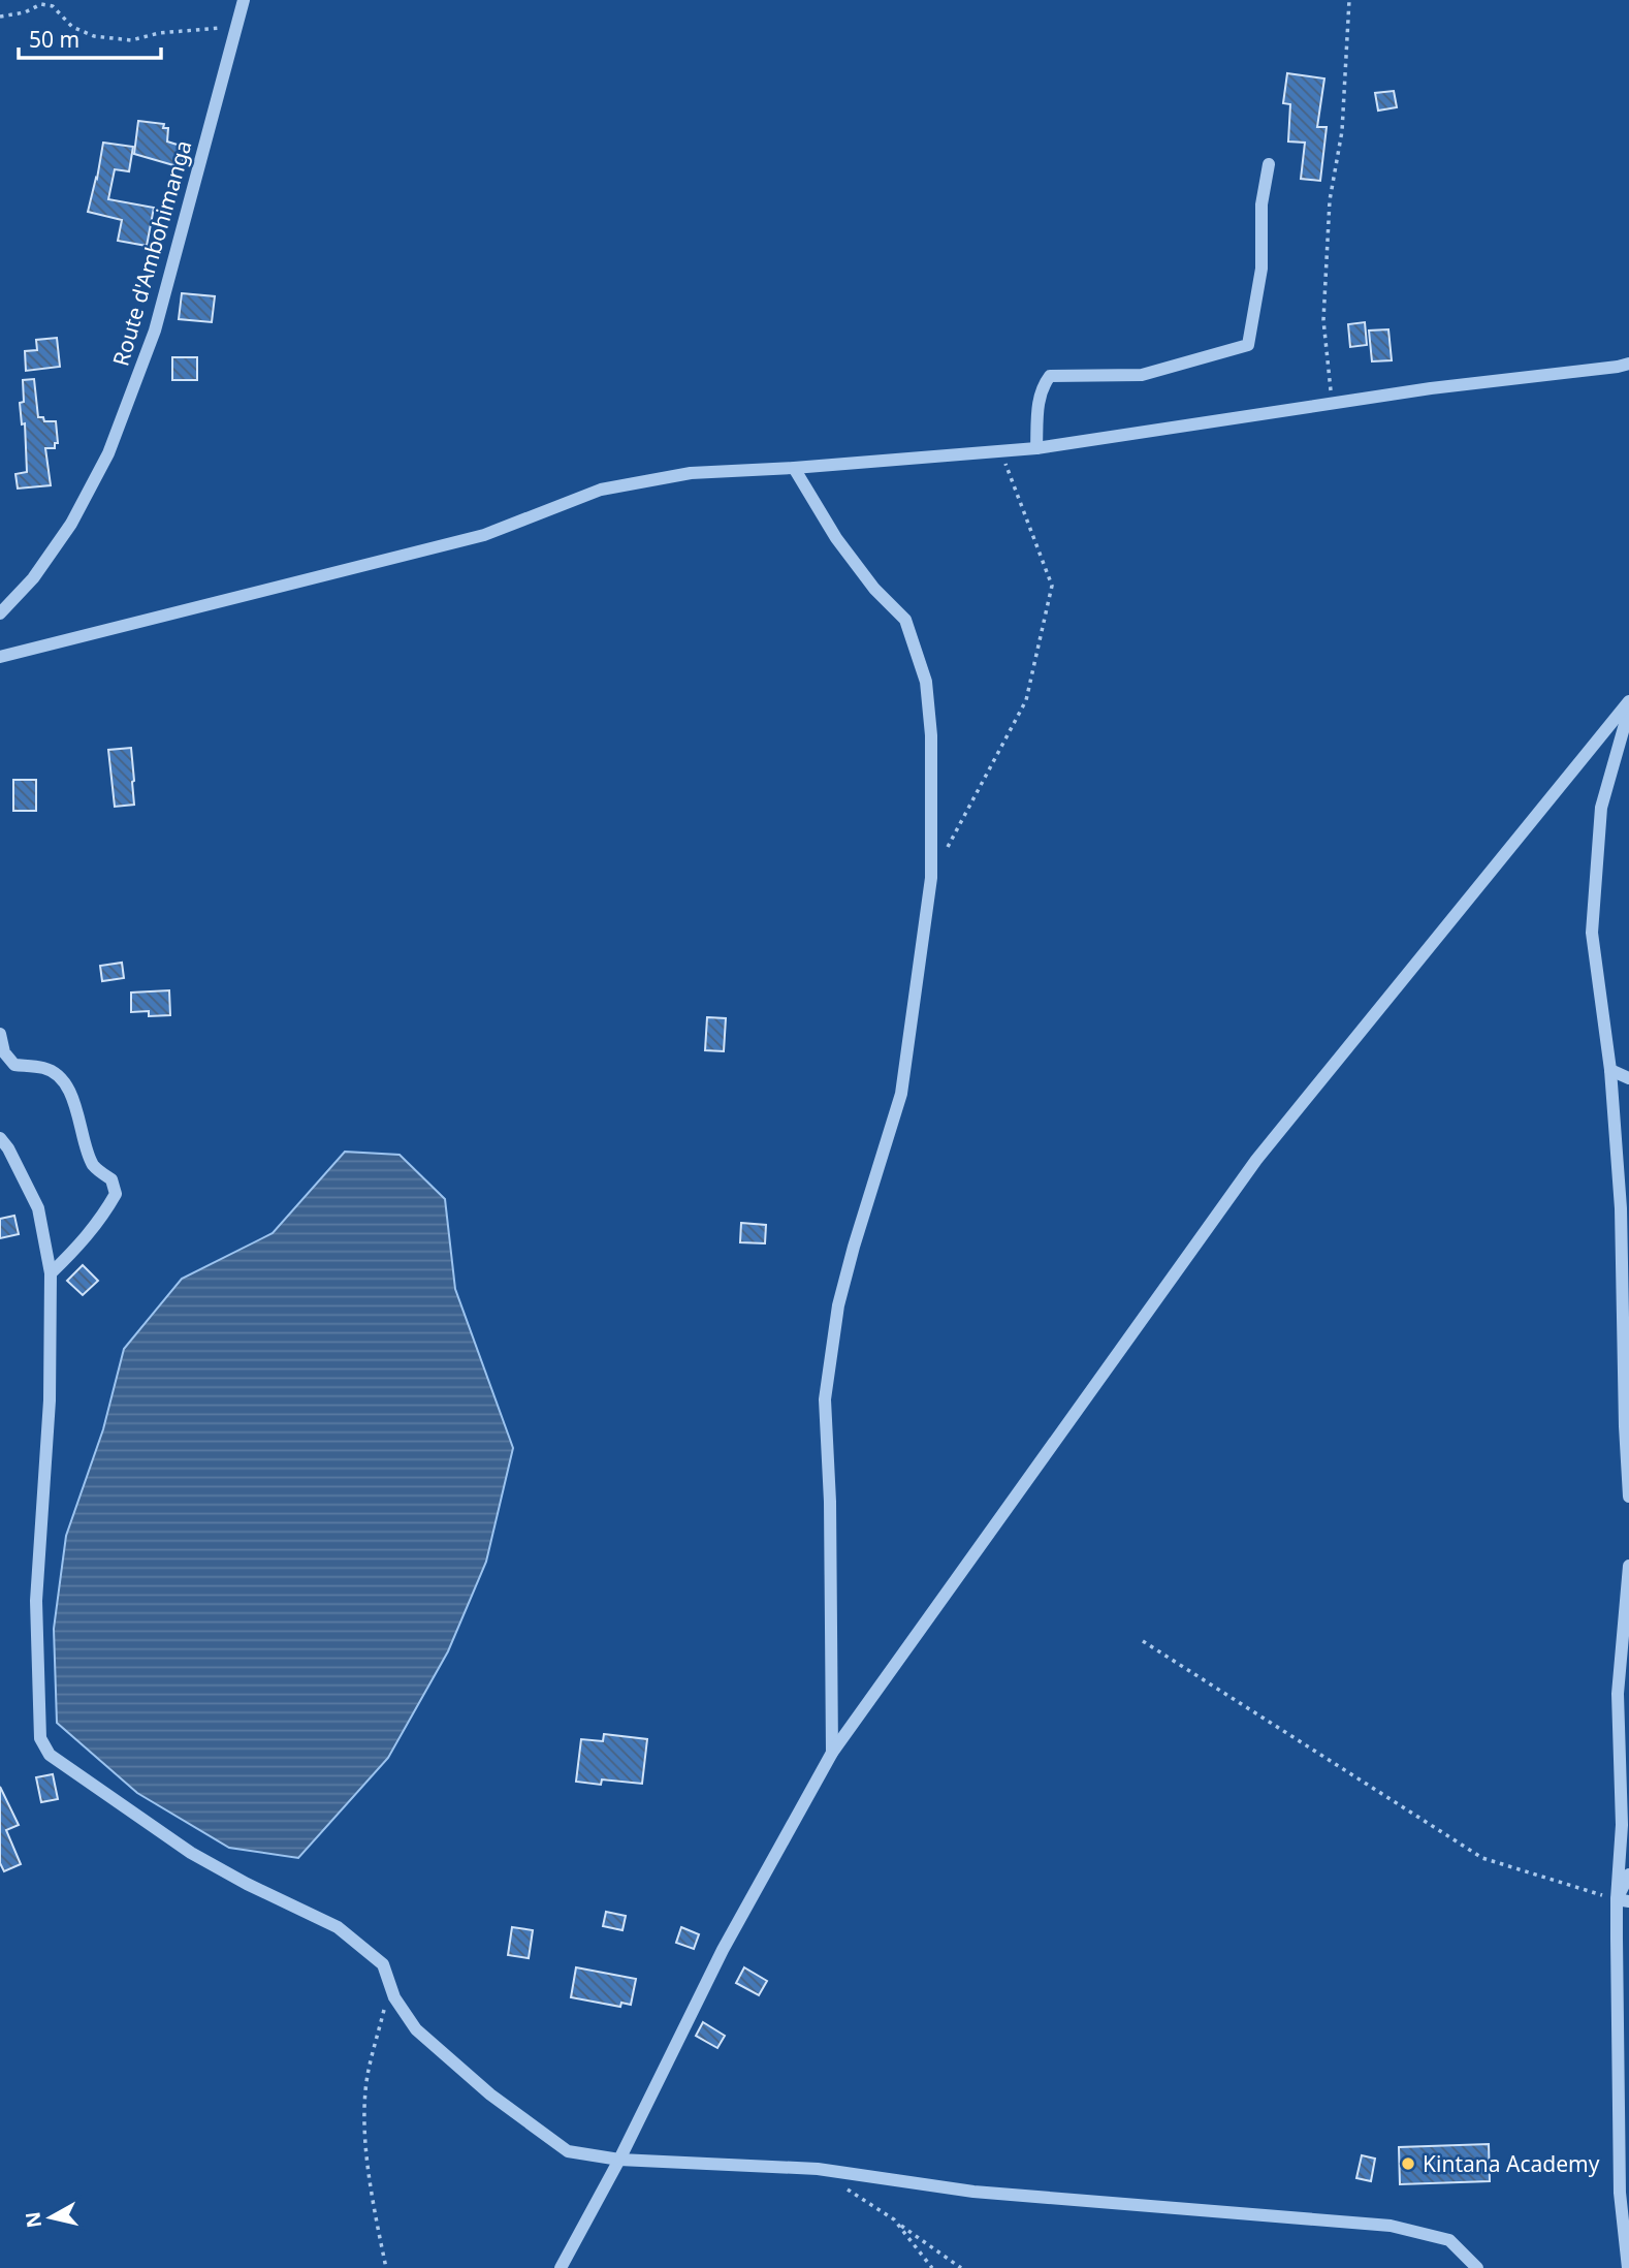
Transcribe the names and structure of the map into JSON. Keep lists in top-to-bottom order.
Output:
{
  "streets": {
    "street": ["Route d'Ambohimanga"]
  },
  "places": ["Kintana Academy"],
  "scale_bar": "50 m",
  "north": "left"
}
